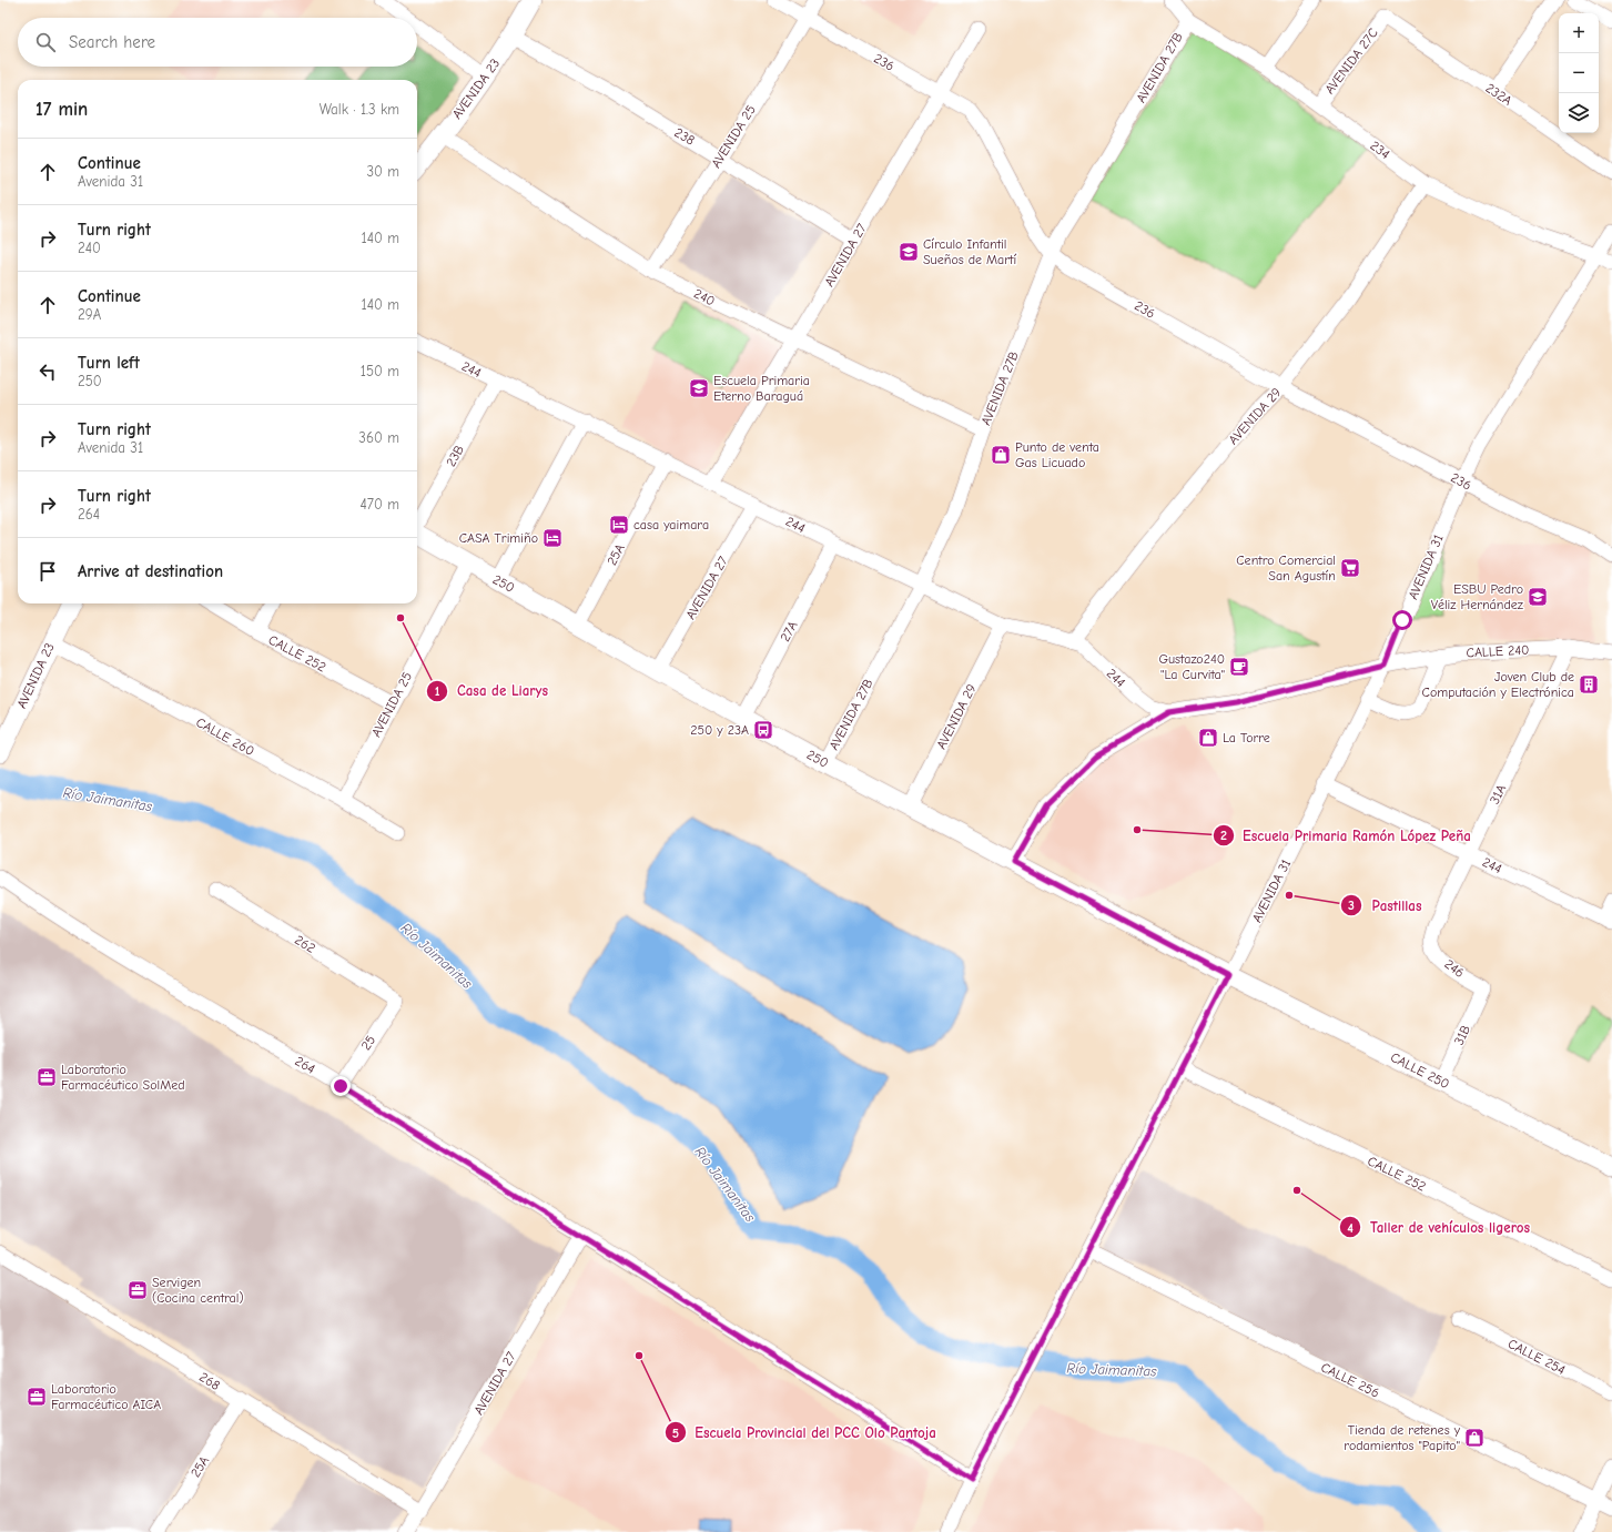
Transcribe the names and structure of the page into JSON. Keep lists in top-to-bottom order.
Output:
{
  "streets": {
    "main road": ["AVENIDA 23", "250", "CALLE 250"],
    "street": [
      "AVENIDA 27C",
      "236",
      "AVENIDA 27B",
      "232A",
      "238",
      "AVENIDA 25",
      "234",
      "AVENIDA 27",
      "240",
      "244",
      "AVENIDA 29",
      "23B",
      "25A",
      "AVENIDA 31",
      "27A",
      "CALLE 240",
      "CALLE 252",
      "CALLE 260",
      "31A",
      "262",
      "246",
      "31B",
      "25",
      "264",
      "CALLE 254",
      "CALLE 256",
      "268"
    ]
  },
  "crossings": [
    ["AVENIDA 27C", "232A"],
    ["AVENIDA 27C", "234"],
    ["236", "AVENIDA 27B"],
    ["236", "AVENIDA 25"],
    ["236", "AVENIDA 27"],
    ["236", "AVENIDA 29"],
    ["236", "AVENIDA 31"],
    ["AVENIDA 27B", "234"],
    ["AVENIDA 27B", "240"],
    ["AVENIDA 27B", "244"],
    ["AVENIDA 27B", "250"],
    ["AVENIDA 23", "238"],
    ["AVENIDA 23", "240"],
    ["AVENIDA 23", "CALLE 260"],
    ["238", "AVENIDA 25"],
    ["238", "AVENIDA 27"],
    ["AVENIDA 25", "240"],
    ["AVENIDA 25", "250"],
    ["AVENIDA 25", "CALLE 252"],
    ["AVENIDA 25", "CALLE 260"],
    ["234", "AVENIDA 29"],
    ["234", "AVENIDA 31"],
    ["AVENIDA 27", "240"],
    ["AVENIDA 27", "244"],
    ["AVENIDA 27", "250"],
    ["AVENIDA 27", "264"],
    ["AVENIDA 27", "268"],
    ["244", "AVENIDA 29"],
    ["244", "23B"],
    ["244", "25A"],
    ["244", "AVENIDA 31"],
    ["244", "27A"],
    ["244", "31A"],
    ["AVENIDA 29", "250"],
    ["25A", "250"],
    ["25A", "268"],
    ["AVENIDA 31", "250"],
    ["AVENIDA 31", "CALLE 240"],
    ["AVENIDA 31", "CALLE 252"],
    ["AVENIDA 31", "264"],
    ["AVENIDA 31", "CALLE 250"],
    ["AVENIDA 31", "CALLE 256"],
    ["250", "27A"],
    ["250", "CALLE 250"],
    ["CALLE 240", "31A"],
    ["31A", "246"],
    ["262", "25"],
    ["246", "31B"],
    ["31B", "CALLE 250"],
    ["25", "264"]
  ],
  "water": ["Río Jaimanitas"],
  "places": {
    "school or university": ["Círculo Infantil Sueños de Martí", "Escuela Primaria Eterno Baraguá", "ESBU Pedro Véliz Hernández"],
    "shop": ["Punto de venta Gas Licuado", "La Torre", "Tienda de retenes y rodamientos \"Papito\""],
    "hotel": ["casa yaimara", "CASA Trimiño"],
    "supermarket": ["Centro Comercial San Agustín"],
    "other": [
      "Casa de Liarys",
      "Escuela Primaria Ramón López Peña",
      "Pastillas",
      "Taller de vehículos ligeros",
      "Escuela Provincial del PCC Olo Pantoja"
    ],
    "cafe": ["Gustazo240 \"La Curvita\""],
    "building": ["Joven Club de Computación y Electrónica"],
    "bus stop": ["250 y 23A"],
    "office": ["Laboratorio Farmacéutico SolMed", "Servigen (Cocina central)", "Laboratorio Farmacéutico AICA"]
  },
  "page": {
    "map_buttons": ["+", "−"],
    "search": "Search here",
    "heading": ["17 min", "Walk · 1.3 km"],
    "list": [
      ["Continue", "Avenida 31", "30 m"],
      ["Turn right", "240", "140 m"],
      ["Continue", "29A", "140 m"],
      ["Turn left", "250", "150 m"],
      ["Turn right", "Avenida 31", "360 m"],
      ["Turn right", "264", "470 m"],
      "Arrive at destination"
    ]
  }
}
